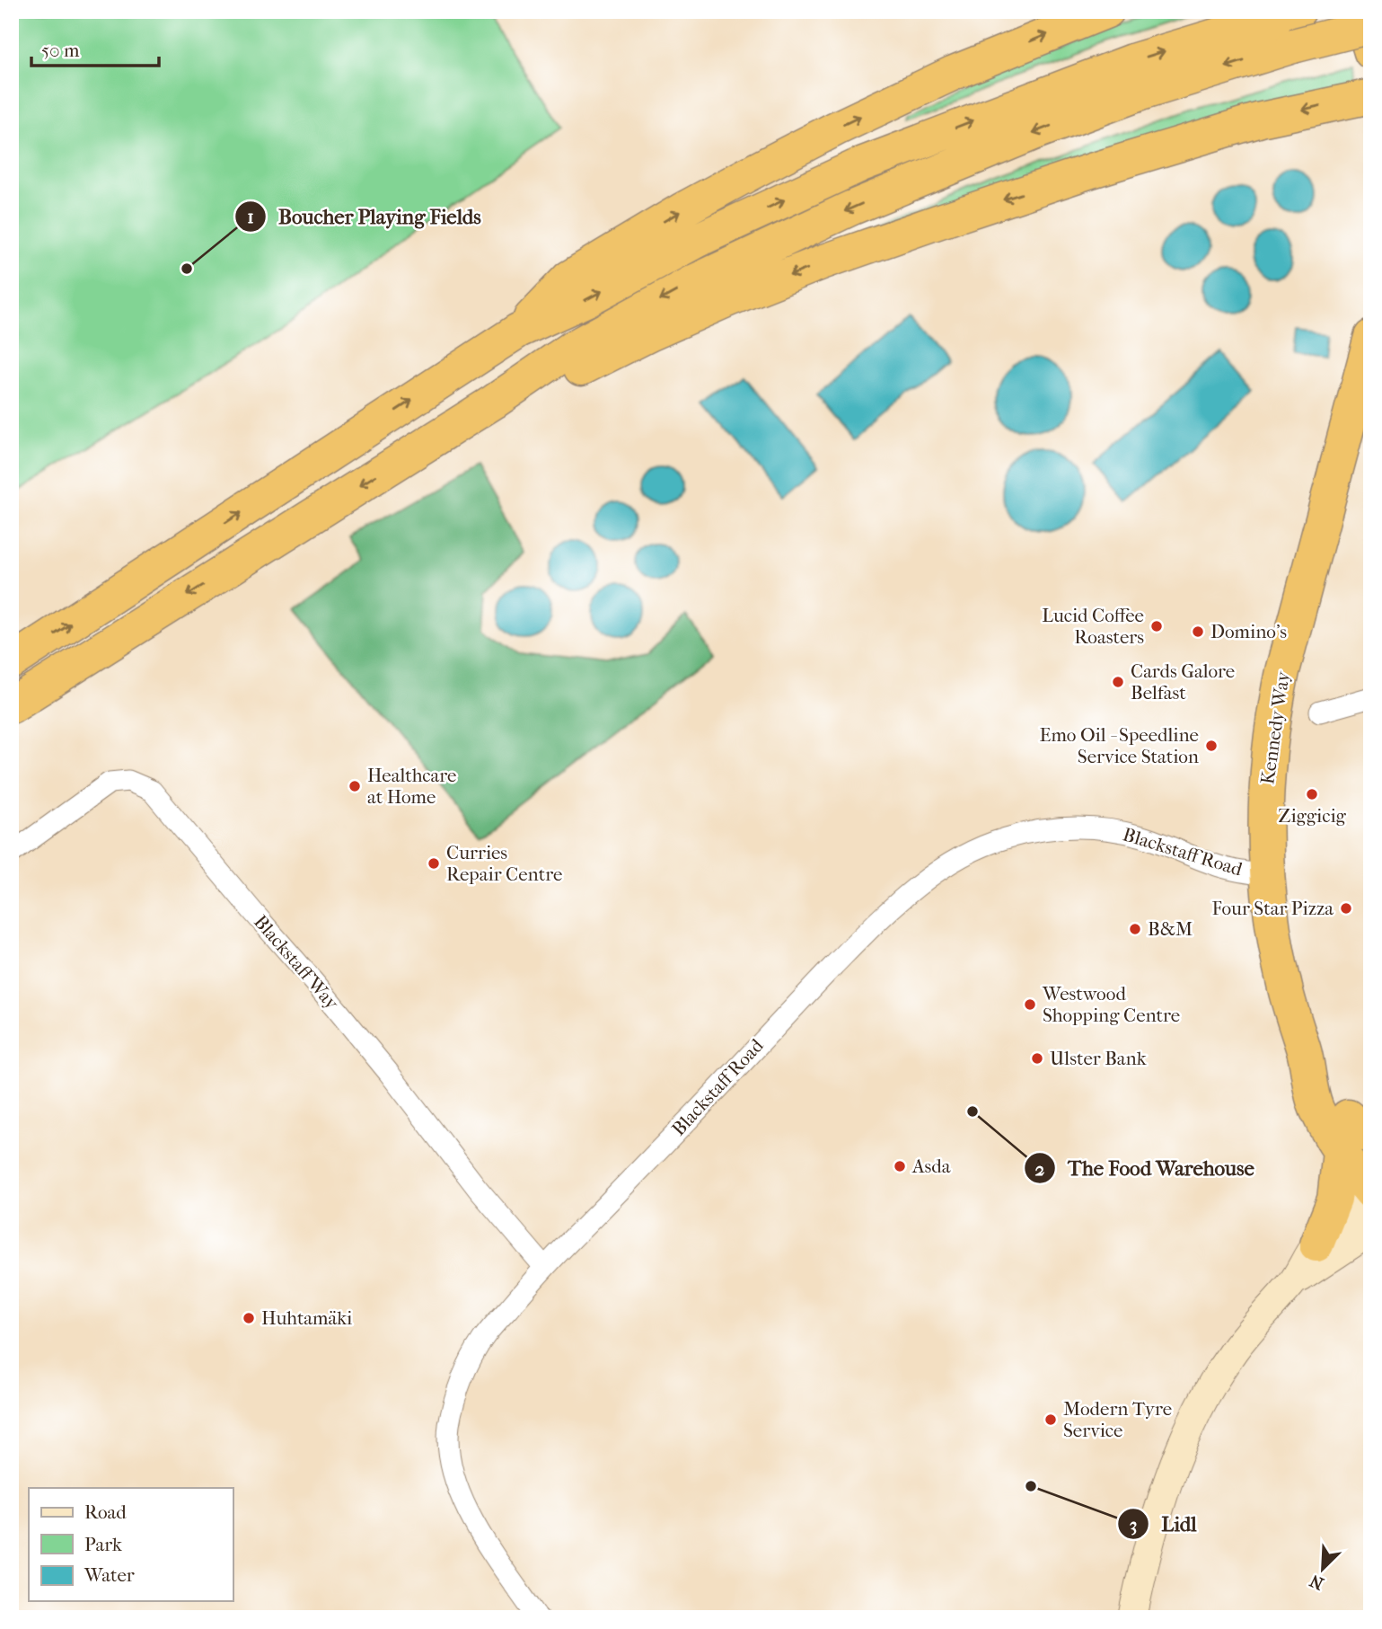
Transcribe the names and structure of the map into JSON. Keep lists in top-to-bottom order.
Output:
{
  "streets": {
    "highway": ["Kennedy Way"],
    "street": ["Blackstaff Road", "Blackstaff Way"]
  },
  "crossings": [
    ["Kennedy Way", "Blackstaff Road"],
    ["Blackstaff Road", "Blackstaff Way"]
  ],
  "places": [
    "Boucher Playing Fields",
    "Lucid Coffee Roasters",
    "Domino's",
    "Cards Galore Belfast",
    "Emo Oil - Speedline Service Station",
    "Healthcare at Home",
    "Ziggicig",
    "Curries Repair Centre",
    "Four Star Pizza",
    "B&M",
    "Westwood Shopping Centre",
    "Ulster Bank",
    "The Food Warehouse",
    "Asda",
    "Huhtamäki",
    "Modern Tyre Service",
    "Lidl"
  ],
  "legend": ["Road", "Park", "Water"],
  "scale_bar": "50 m",
  "north": "bottom left"
}
